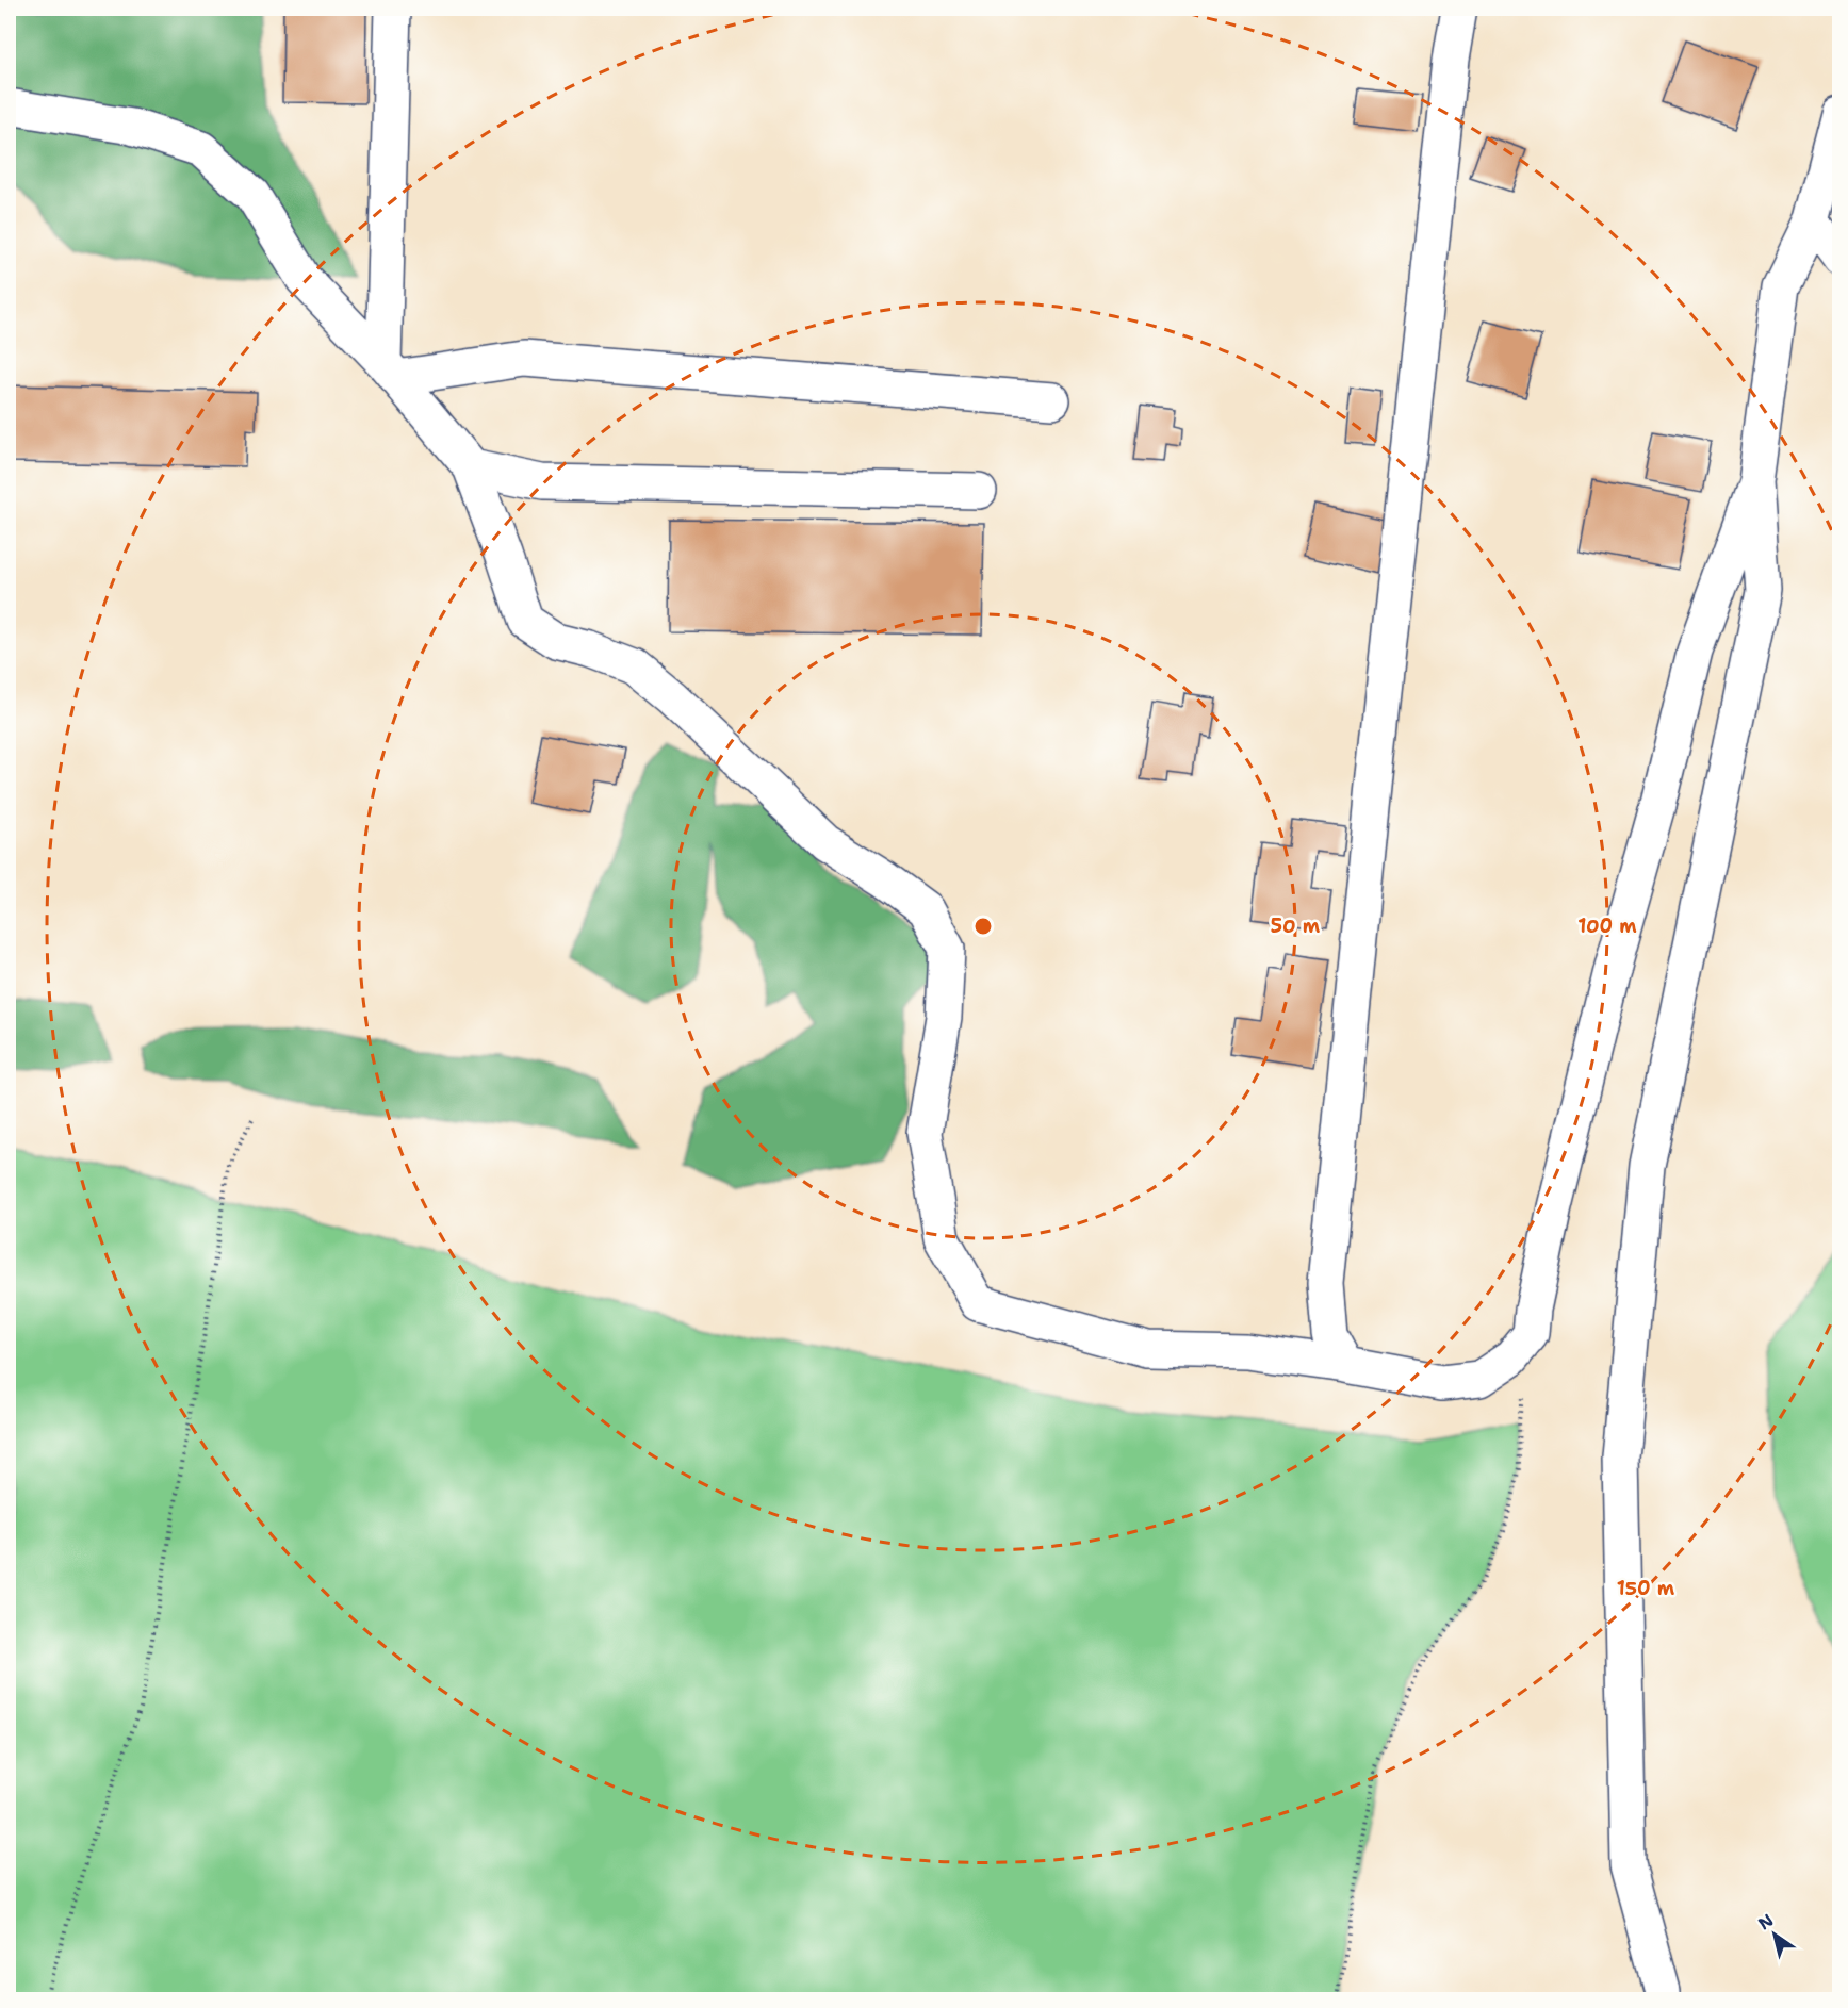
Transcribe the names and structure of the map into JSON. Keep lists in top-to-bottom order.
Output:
{
  "north": "top left",
  "rings": ["50 m", "100 m", "150 m"]
}
